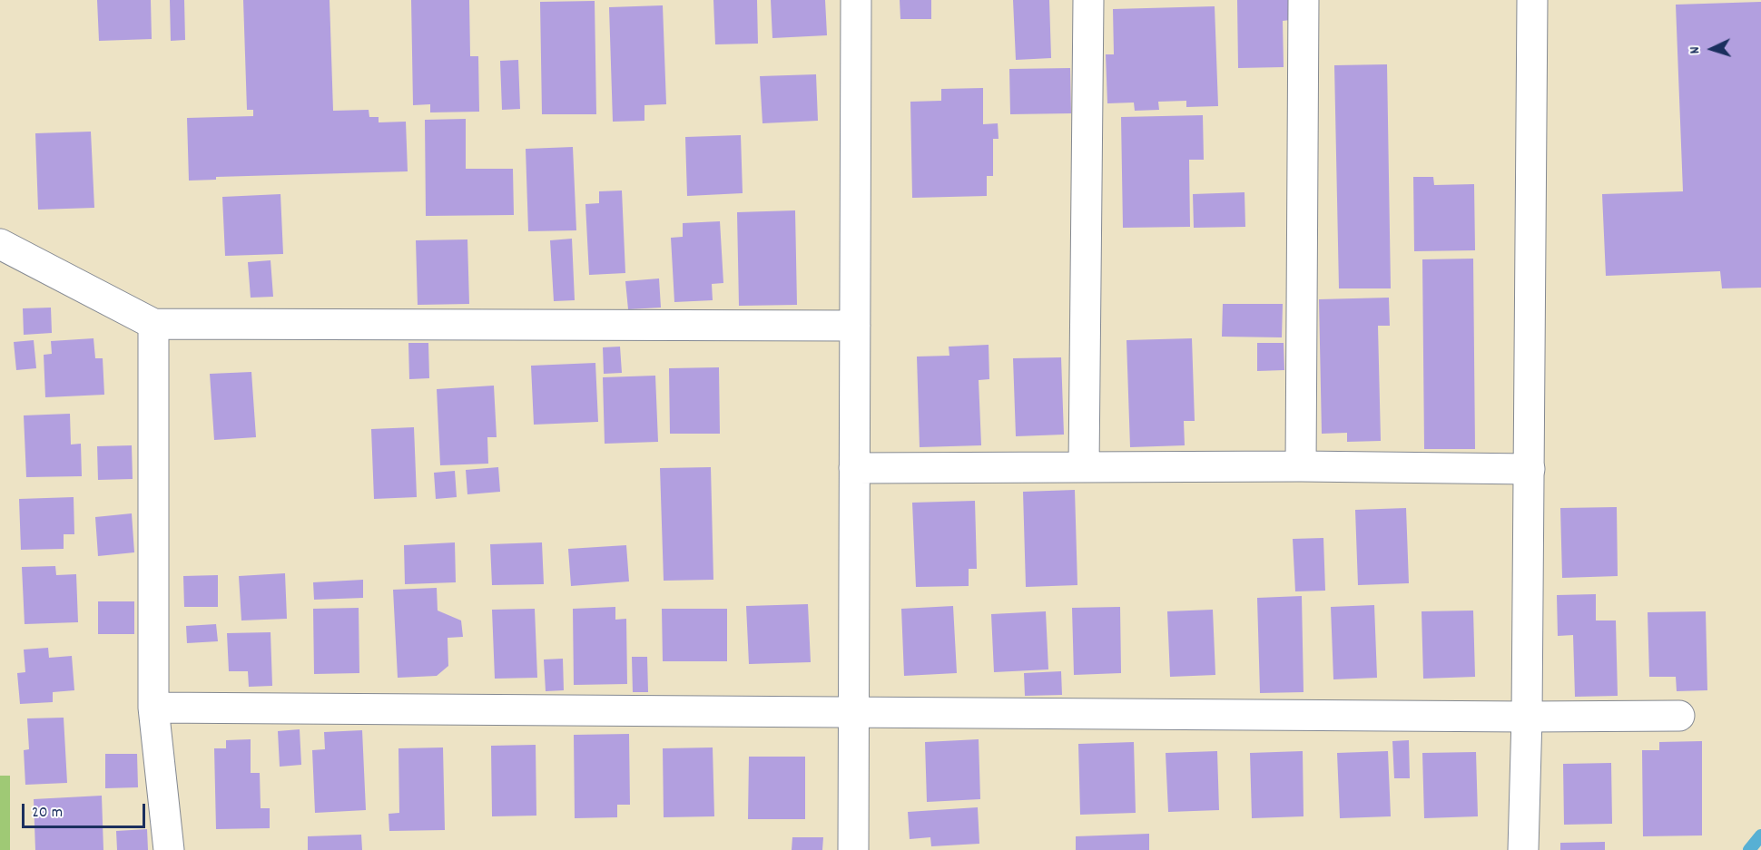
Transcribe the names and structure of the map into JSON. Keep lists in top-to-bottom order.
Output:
{
  "scale_bar": "20 m",
  "north": "left"
}
